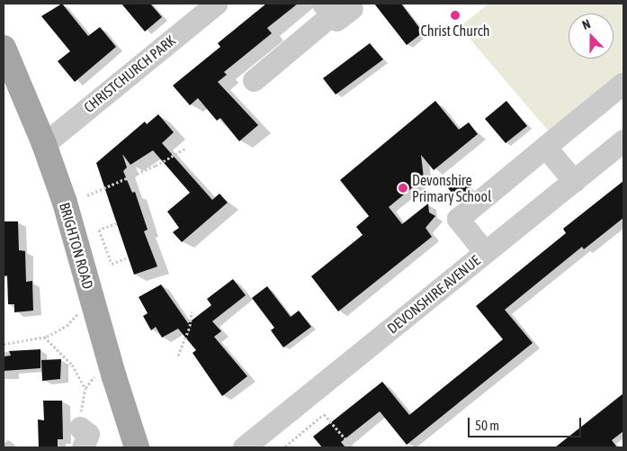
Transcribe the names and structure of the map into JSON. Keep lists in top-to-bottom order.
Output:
{
  "streets": {
    "main road": ["BRIGHTON ROAD"],
    "street": ["CHRISTCHURCH PARK", "DEVONSHIRE AVENUE"]
  },
  "crossings": [
    ["CHRISTCHURCH PARK", "BRIGHTON ROAD"]
  ],
  "places": ["Christ Church", "Devonshire Primary School"],
  "scale_bar": "50 m",
  "north": "top"
}
